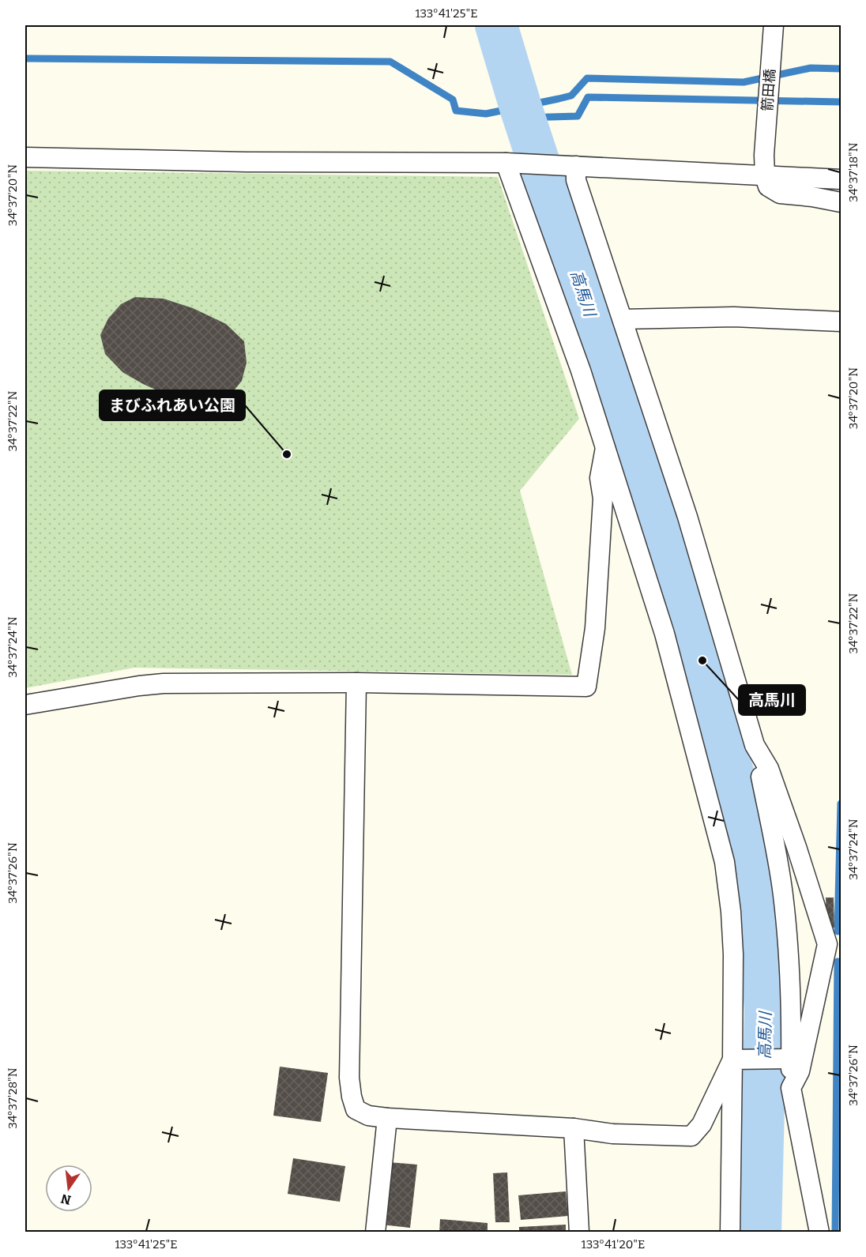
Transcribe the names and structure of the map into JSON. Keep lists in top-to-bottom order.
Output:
{
  "streets": {
    "street": ["箭田橋"]
  },
  "water": ["高馬川"],
  "places": ["まびふれあい公園", "高馬川"],
  "north": "bottom",
  "coordinates": [
    "133°41'25\"E",
    "34°37'18\"N",
    "34°37'20\"N",
    "34°37'22\"N",
    "34°37'24\"N",
    "34°37'26\"N",
    "34°37'28\"N",
    "133°41'20\"E"
  ]
}
